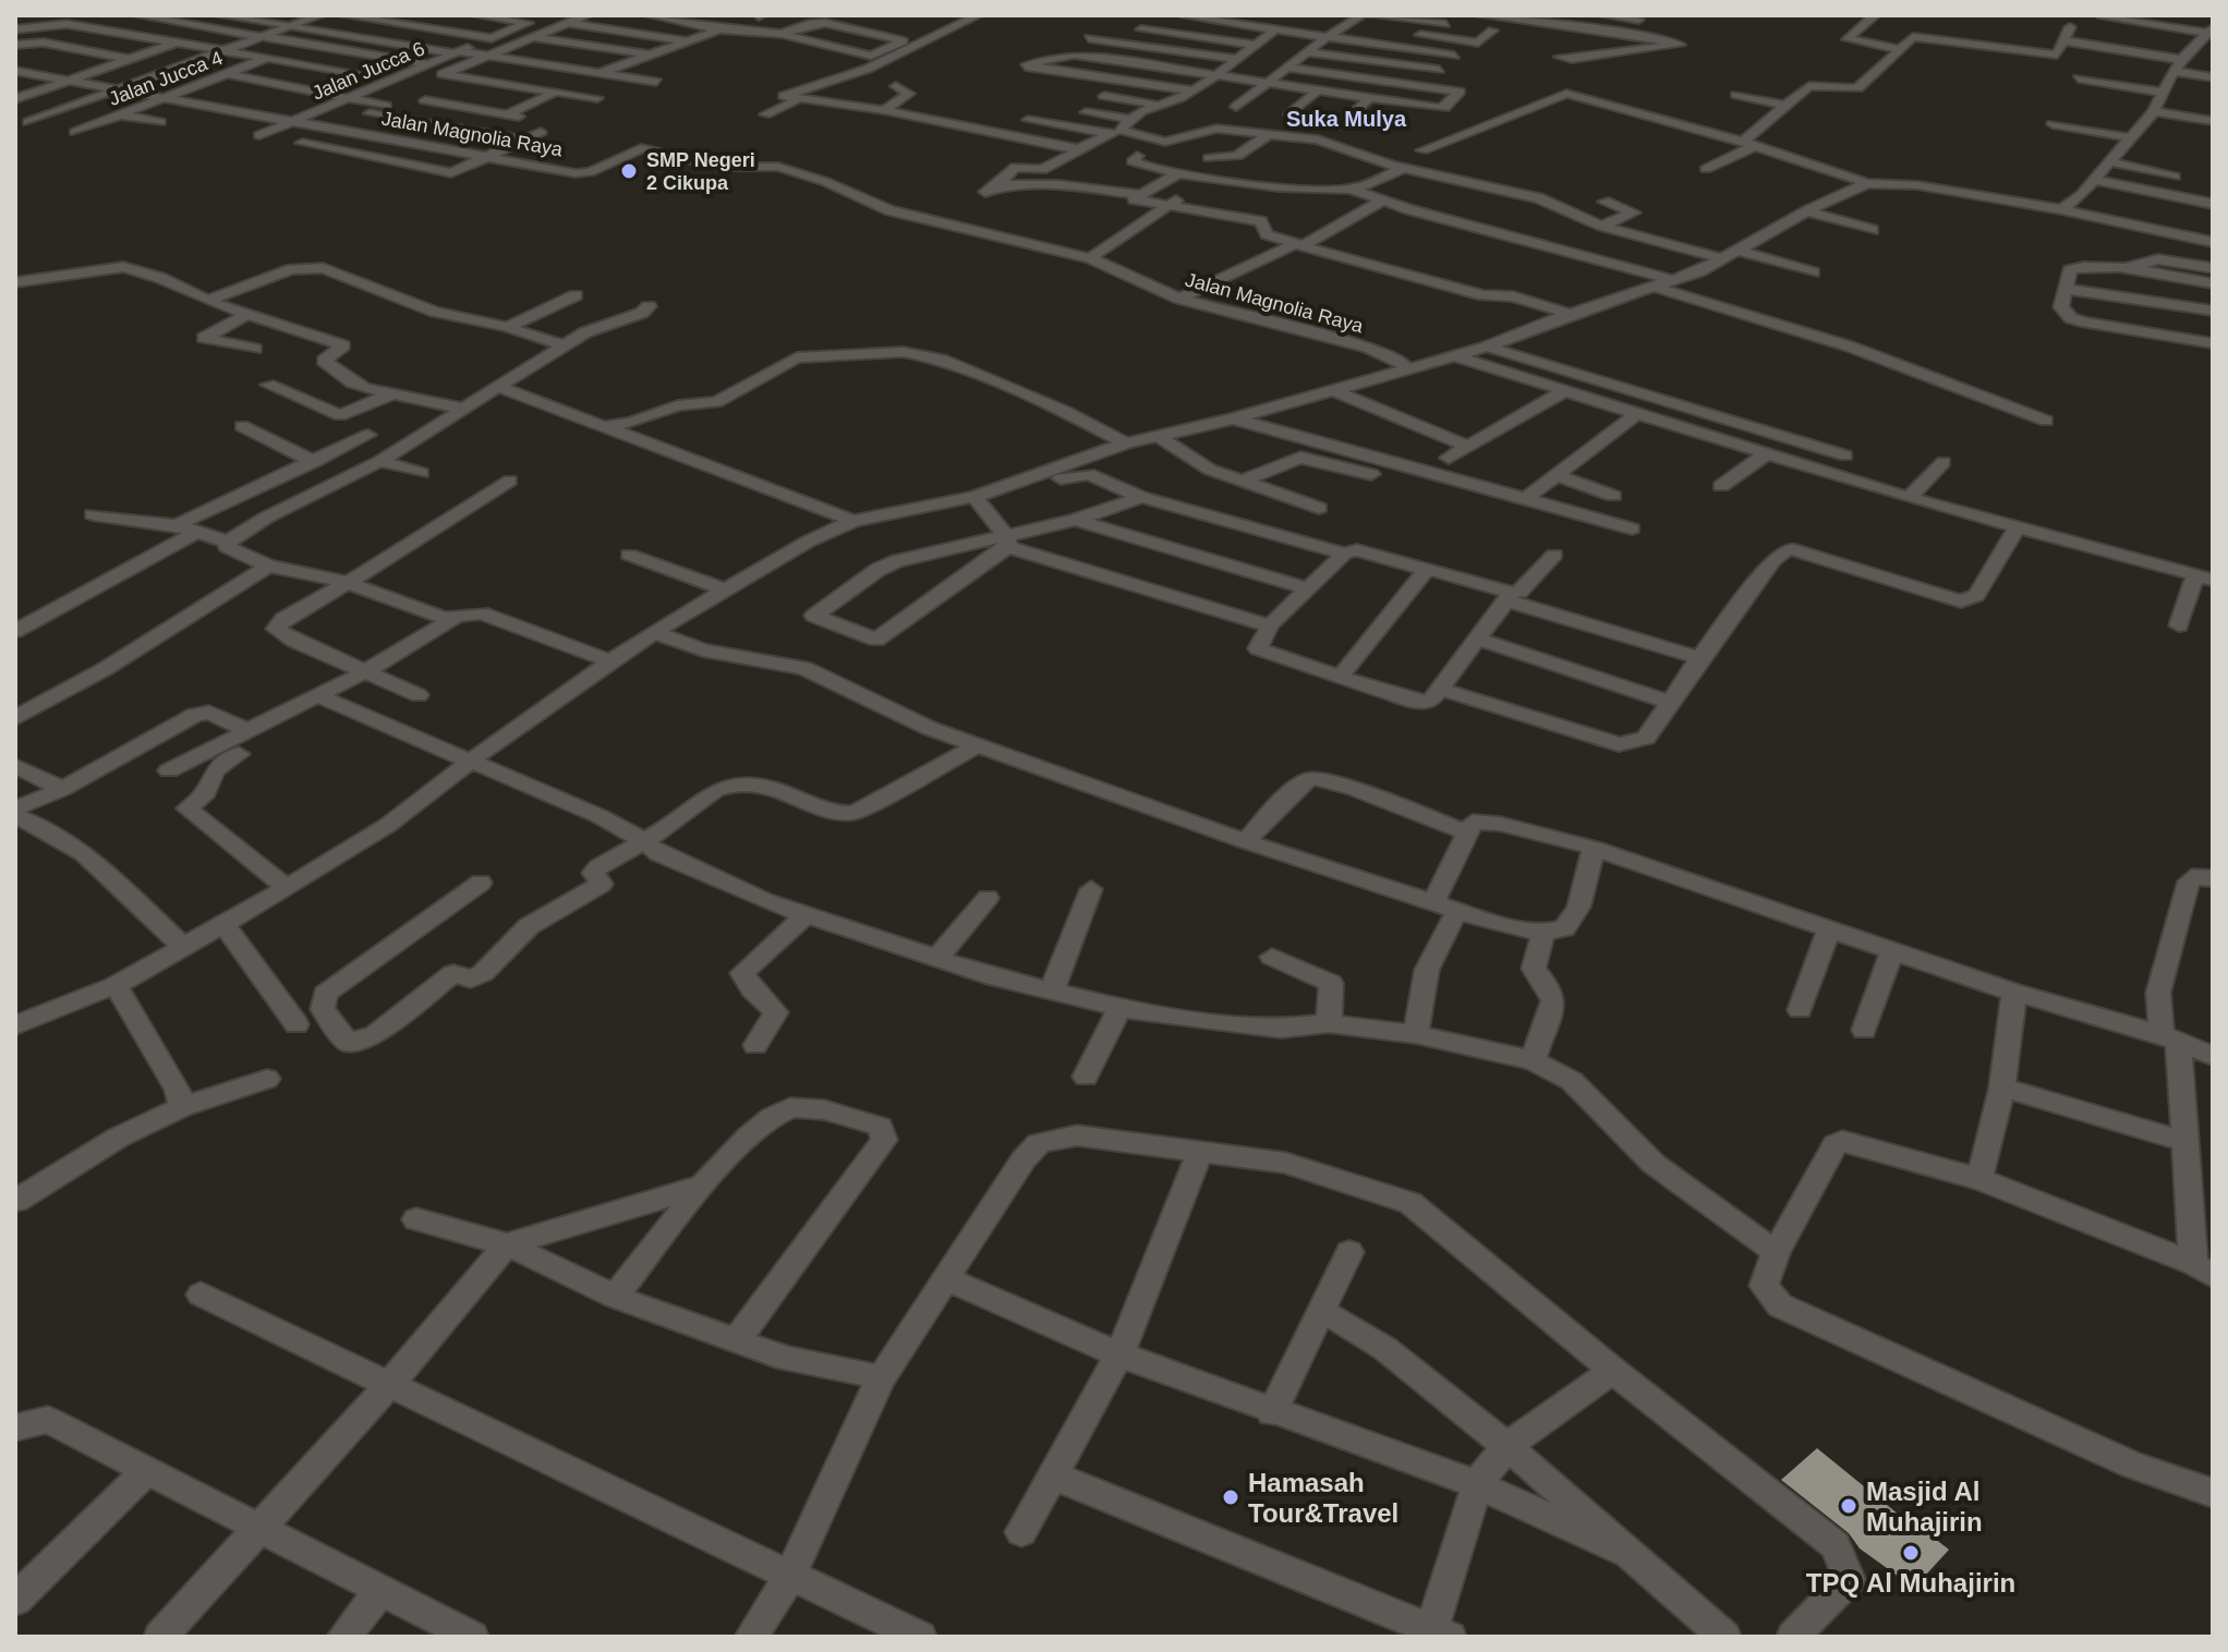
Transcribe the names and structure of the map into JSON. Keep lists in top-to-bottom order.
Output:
{
  "streets": {
    "street": ["Jalan Jucca 6", "Jalan Jucca 4", "Jalan Magnolia Raya"]
  },
  "crossings": [
    ["Jalan Jucca 6", "Jalan Magnolia Raya"],
    ["Jalan Jucca 4", "Jalan Magnolia Raya"]
  ],
  "districts": ["Suka Mulya"],
  "places": [
    "SMP Negeri 2 Cikupa",
    "Hamasah Tour&Travel",
    "Masjid Al Muhajirin",
    "TPQ Al Muhajirin"
  ]
}
